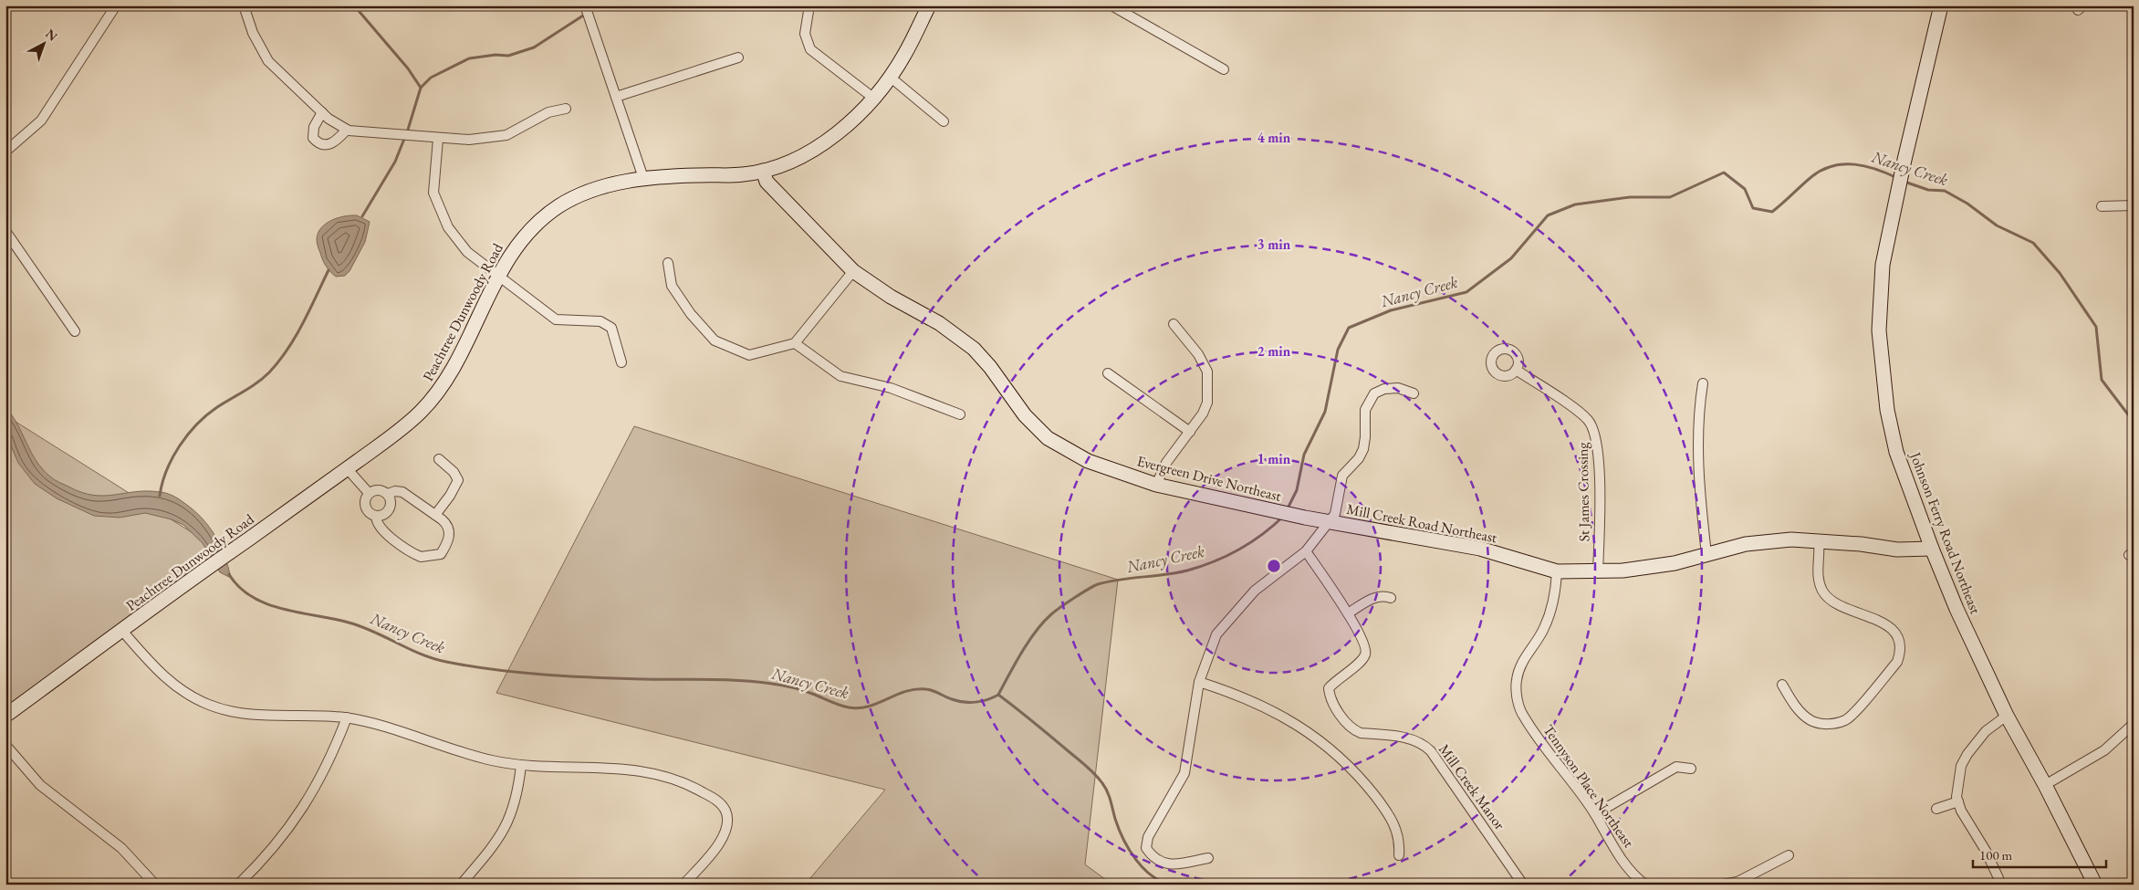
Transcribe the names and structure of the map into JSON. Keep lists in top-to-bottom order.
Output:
{
  "streets": {
    "main road": [
      "Peachtree Dunwoody Road",
      "Evergreen Drive Northeast",
      "Mill Creek Road Northeast",
      "Johnson Ferry Road Northeast"
    ],
    "street": ["St James Crossing", "Tennyson Place Northeast", "Mill Creek Manor"]
  },
  "crossings": [
    ["Peachtree Dunwoody Road", "Evergreen Drive Northeast"],
    ["Evergreen Drive Northeast", "Mill Creek Road Northeast"],
    ["St James Crossing", "Mill Creek Road Northeast"],
    ["Mill Creek Road Northeast", "Johnson Ferry Road Northeast"],
    ["Mill Creek Road Northeast", "Tennyson Place Northeast"],
    ["Mill Creek Road Northeast", "Mill Creek Manor"]
  ],
  "water": ["Nancy Creek"],
  "scale_bar": "100 m",
  "north": "top right",
  "rings": [
    "4 min",
    "3 min",
    "2 min",
    "1 min"
  ]
}
